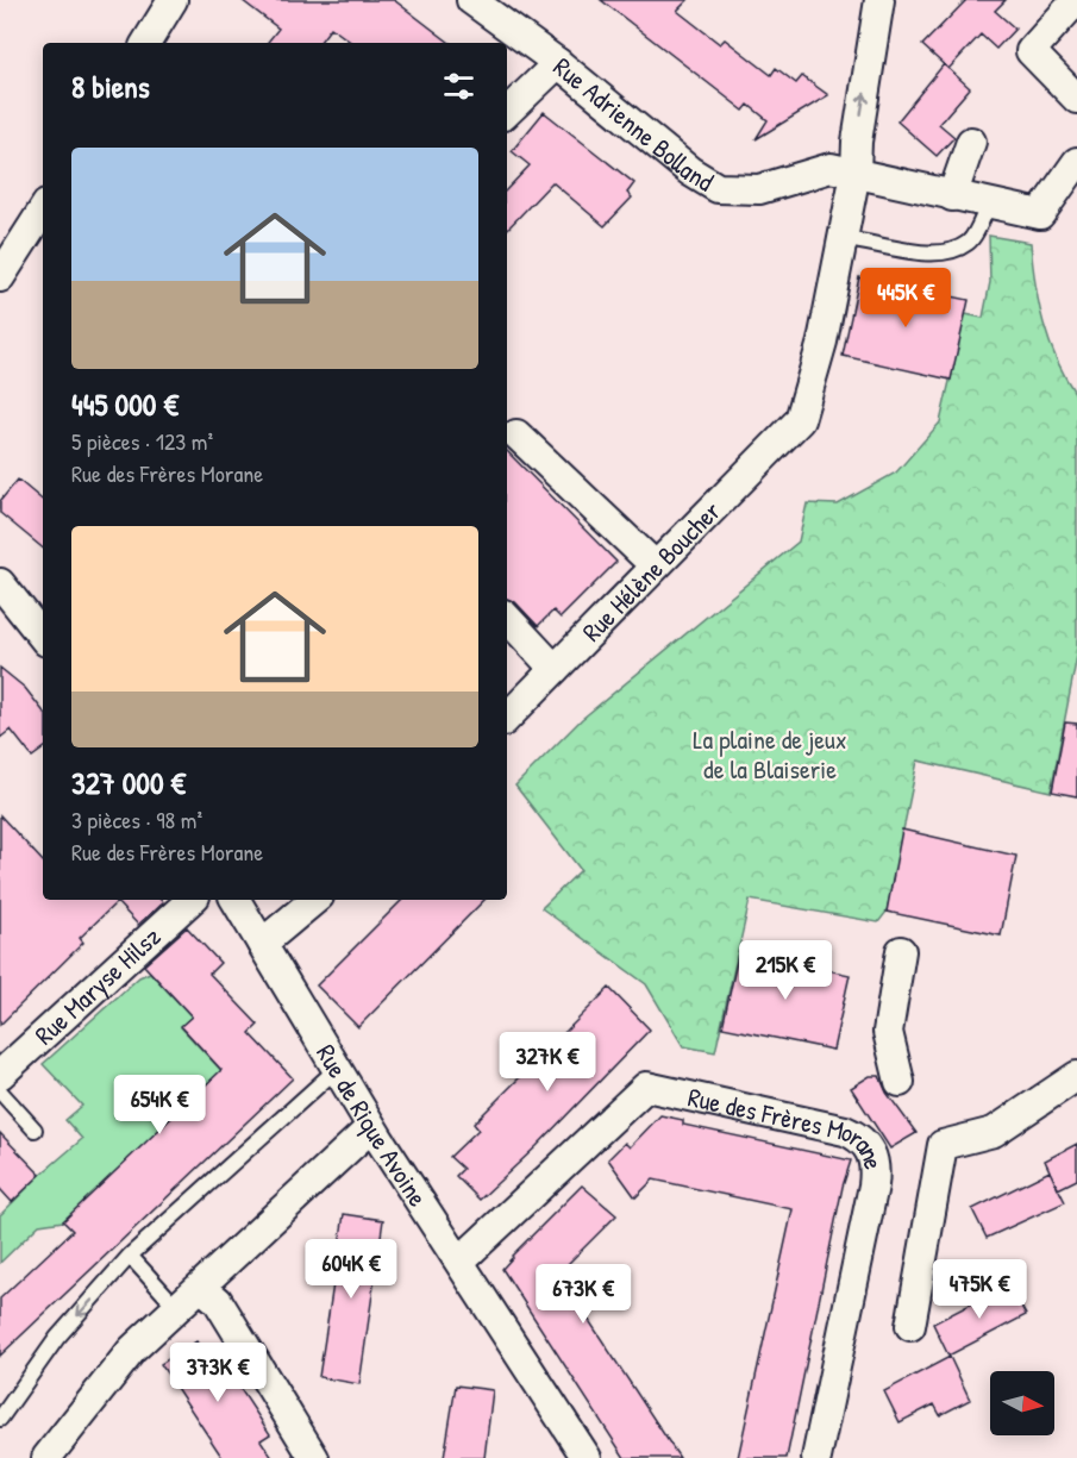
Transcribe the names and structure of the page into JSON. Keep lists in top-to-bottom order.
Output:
{
  "streets": {
    "street": [
      "Rue Adrienne Bolland",
      "Rue Hélène Boucher",
      "Rue Maryse Hilsz",
      "Rue de Rique Avoine",
      "Rue des Frères Morane"
    ]
  },
  "crossings": [
    ["Rue de Rique Avoine", "Rue des Frères Morane"]
  ],
  "parks": ["La plaine de jeux de la Blaiserie"],
  "north": "right",
  "page": {
    "heading": "8 biens",
    "list": [
      {
        "name": "445 000 €",
        "note": "5 pièces · 123 m² · Rue des Frères Morane"
      },
      {
        "name": "327 000 €",
        "note": "3 pièces · 98 m² · Rue des Frères Morane"
      }
    ],
    "price": [
      "445K €",
      "215K €",
      "327K €",
      "654K €",
      "604K €",
      "475K €",
      "673K €",
      "373K €"
    ]
  }
}
